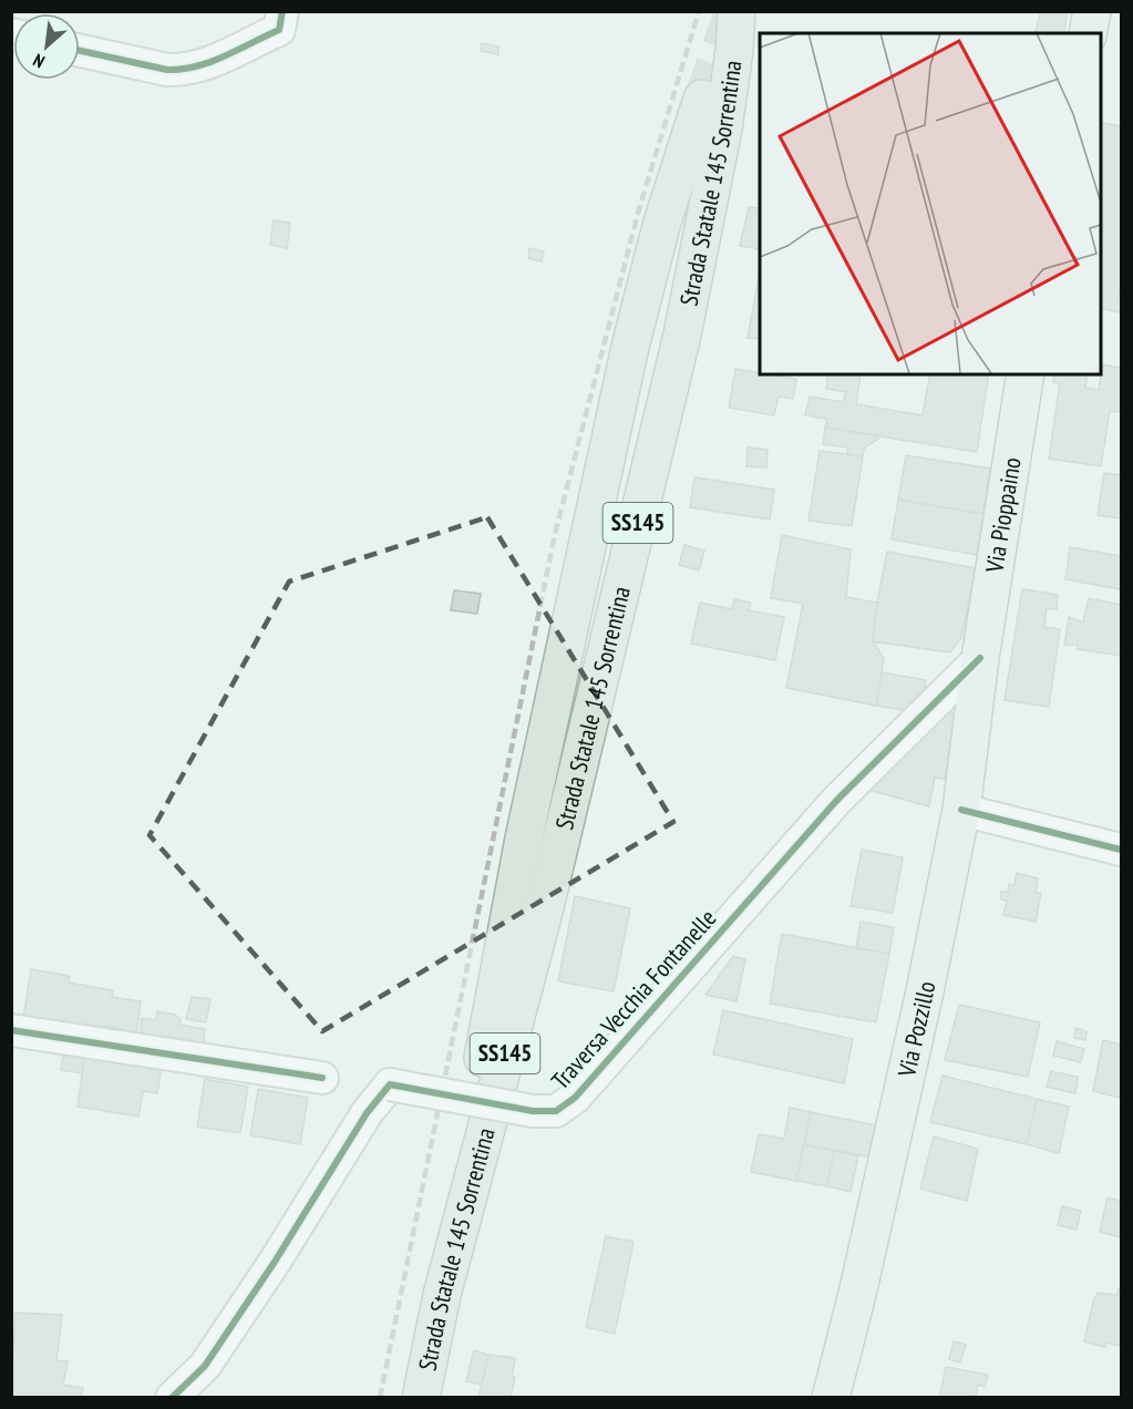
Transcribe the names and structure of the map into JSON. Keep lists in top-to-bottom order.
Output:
{
  "streets": {
    "highway": ["Strada Statale 145 Sorrentina", "SS145"],
    "main road": ["Via Pioppaino", "Via Pozzillo"],
    "street": ["Traversa Vecchia Fontanelle"]
  },
  "crossings": [
    ["Via Pioppaino", "Traversa Vecchia Fontanelle"],
    ["Via Pioppaino", "Via Pozzillo"],
    ["Traversa Vecchia Fontanelle", "Via Pozzillo"]
  ],
  "north": "bottom left"
}
